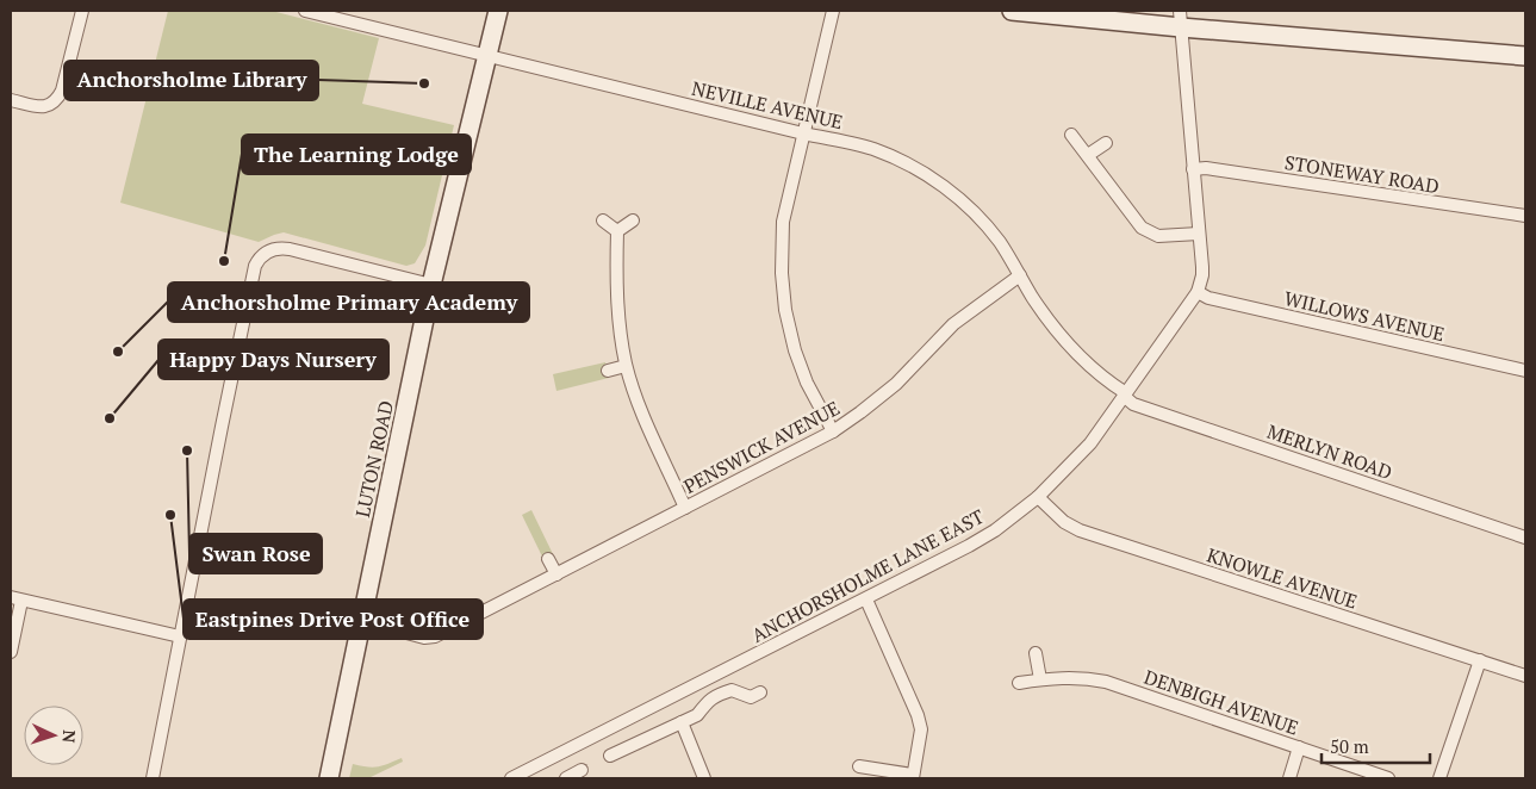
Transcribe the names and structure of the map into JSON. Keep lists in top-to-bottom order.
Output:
{
  "streets": {
    "street": [
      "NEVILLE AVENUE",
      "STONEWAY ROAD",
      "WILLOWS AVENUE",
      "PENSWICK AVENUE",
      "MERLYN ROAD",
      "LUTON ROAD",
      "ANCHORSHOLME LANE EAST",
      "KNOWLE AVENUE",
      "DENBIGH AVENUE"
    ]
  },
  "crossings": [
    ["NEVILLE AVENUE", "PENSWICK AVENUE"],
    ["NEVILLE AVENUE", "MERLYN ROAD"],
    ["NEVILLE AVENUE", "LUTON ROAD"],
    ["NEVILLE AVENUE", "ANCHORSHOLME LANE EAST"],
    ["STONEWAY ROAD", "ANCHORSHOLME LANE EAST"],
    ["WILLOWS AVENUE", "ANCHORSHOLME LANE EAST"],
    ["PENSWICK AVENUE", "LUTON ROAD"],
    ["MERLYN ROAD", "ANCHORSHOLME LANE EAST"],
    ["ANCHORSHOLME LANE EAST", "KNOWLE AVENUE"]
  ],
  "places": [
    "Anchorsholme Library",
    "The Learning Lodge",
    "Anchorsholme Primary Academy",
    "Happy Days Nursery",
    "Swan Rose",
    "Eastpines Drive Post Office"
  ],
  "scale_bar": "50 m",
  "north": "right"
}
